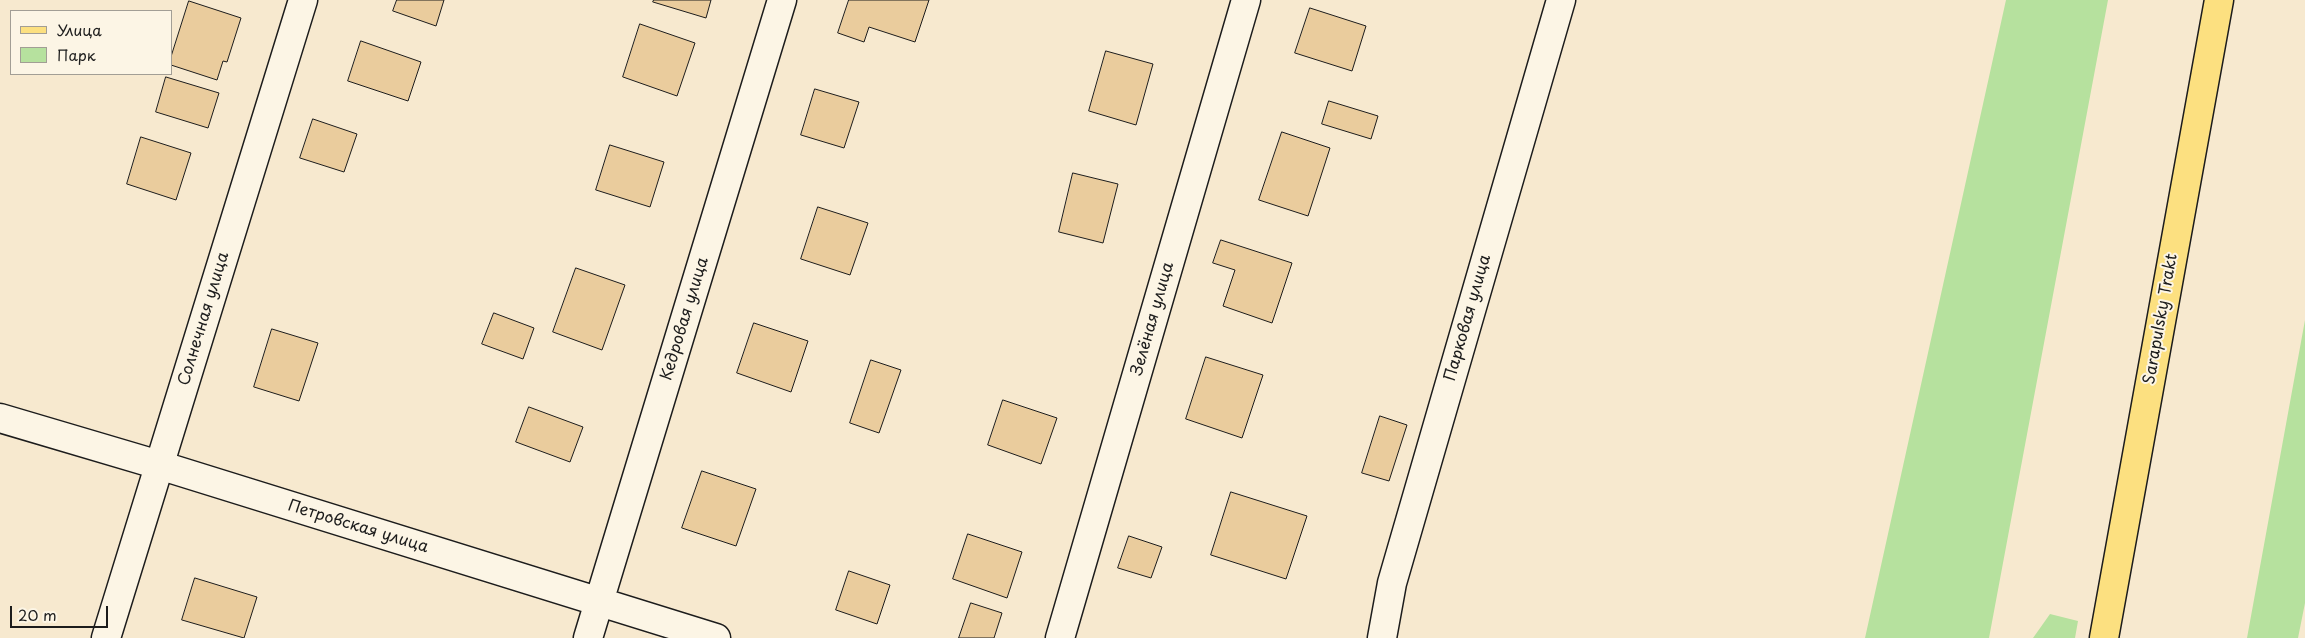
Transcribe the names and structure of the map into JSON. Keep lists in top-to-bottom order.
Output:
{
  "streets": {
    "main road": ["Sarapulsky Trakt"],
    "street": [
      "Парковая улица",
      "Солнечная улица",
      "Кедровая улица",
      "Зелёная улица",
      "Петровская улица"
    ]
  },
  "crossings": [
    ["Солнечная улица", "Петровская улица"],
    ["Кедровая улица", "Петровская улица"]
  ],
  "legend": ["Улица", "Парк"],
  "scale_bar": "20 m"
}
